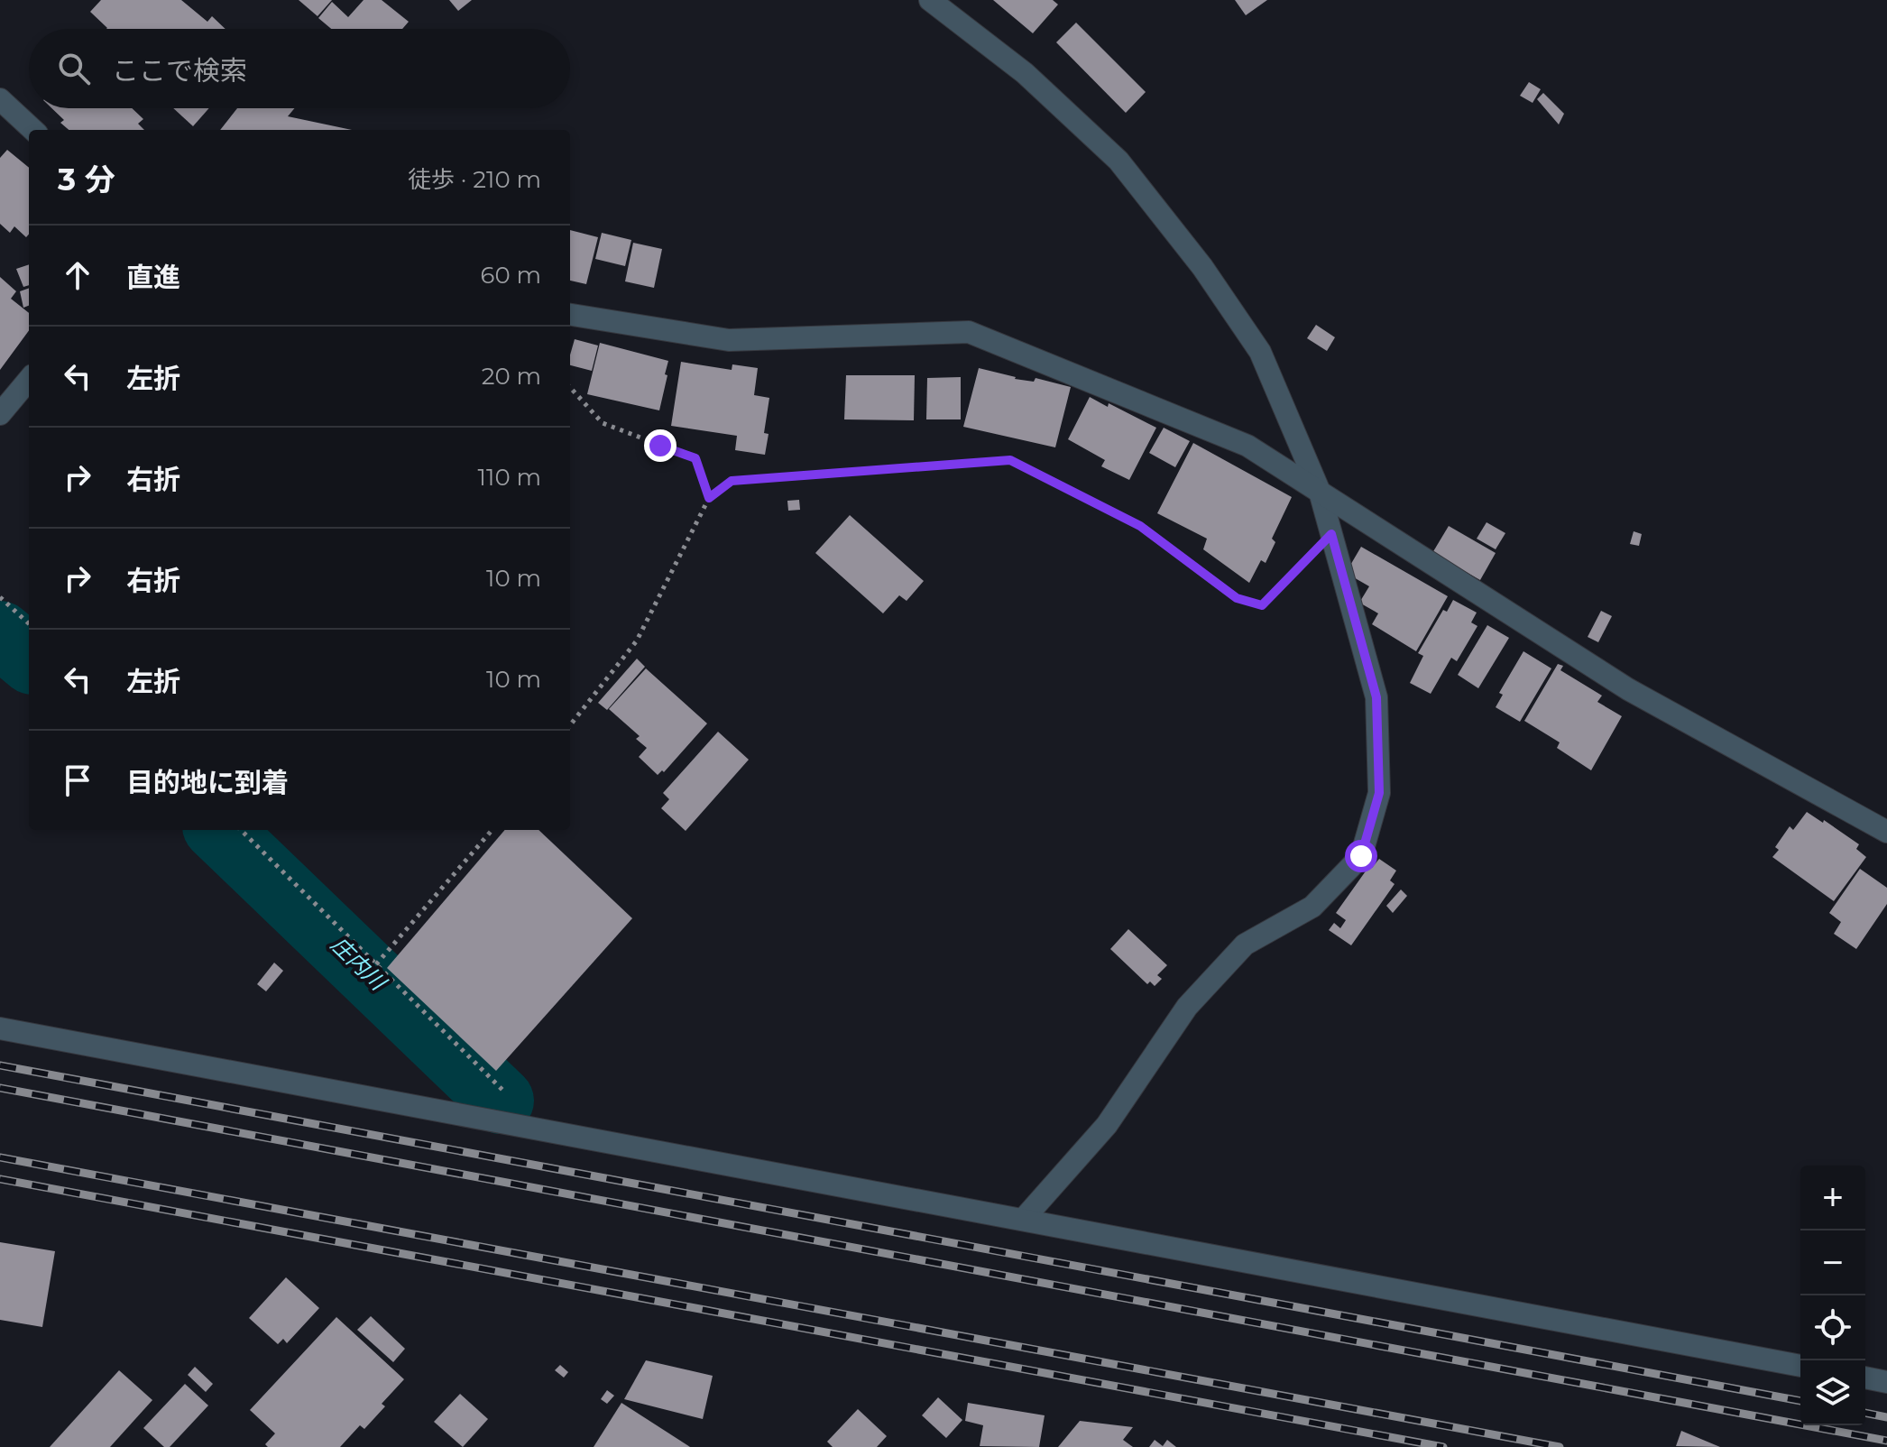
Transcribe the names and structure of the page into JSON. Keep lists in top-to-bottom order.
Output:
{
  "water": ["庄内川"],
  "page": {
    "search": "ここで検索",
    "heading": ["3 分", "徒歩 · 210 m"],
    "list": [
      ["直進", "60 m"],
      ["左折", "20 m"],
      ["右折", "110 m"],
      ["右折", "10 m"],
      ["左折", "10 m"],
      "目的地に到着"
    ],
    "map_buttons": ["+", "−"]
  }
}
